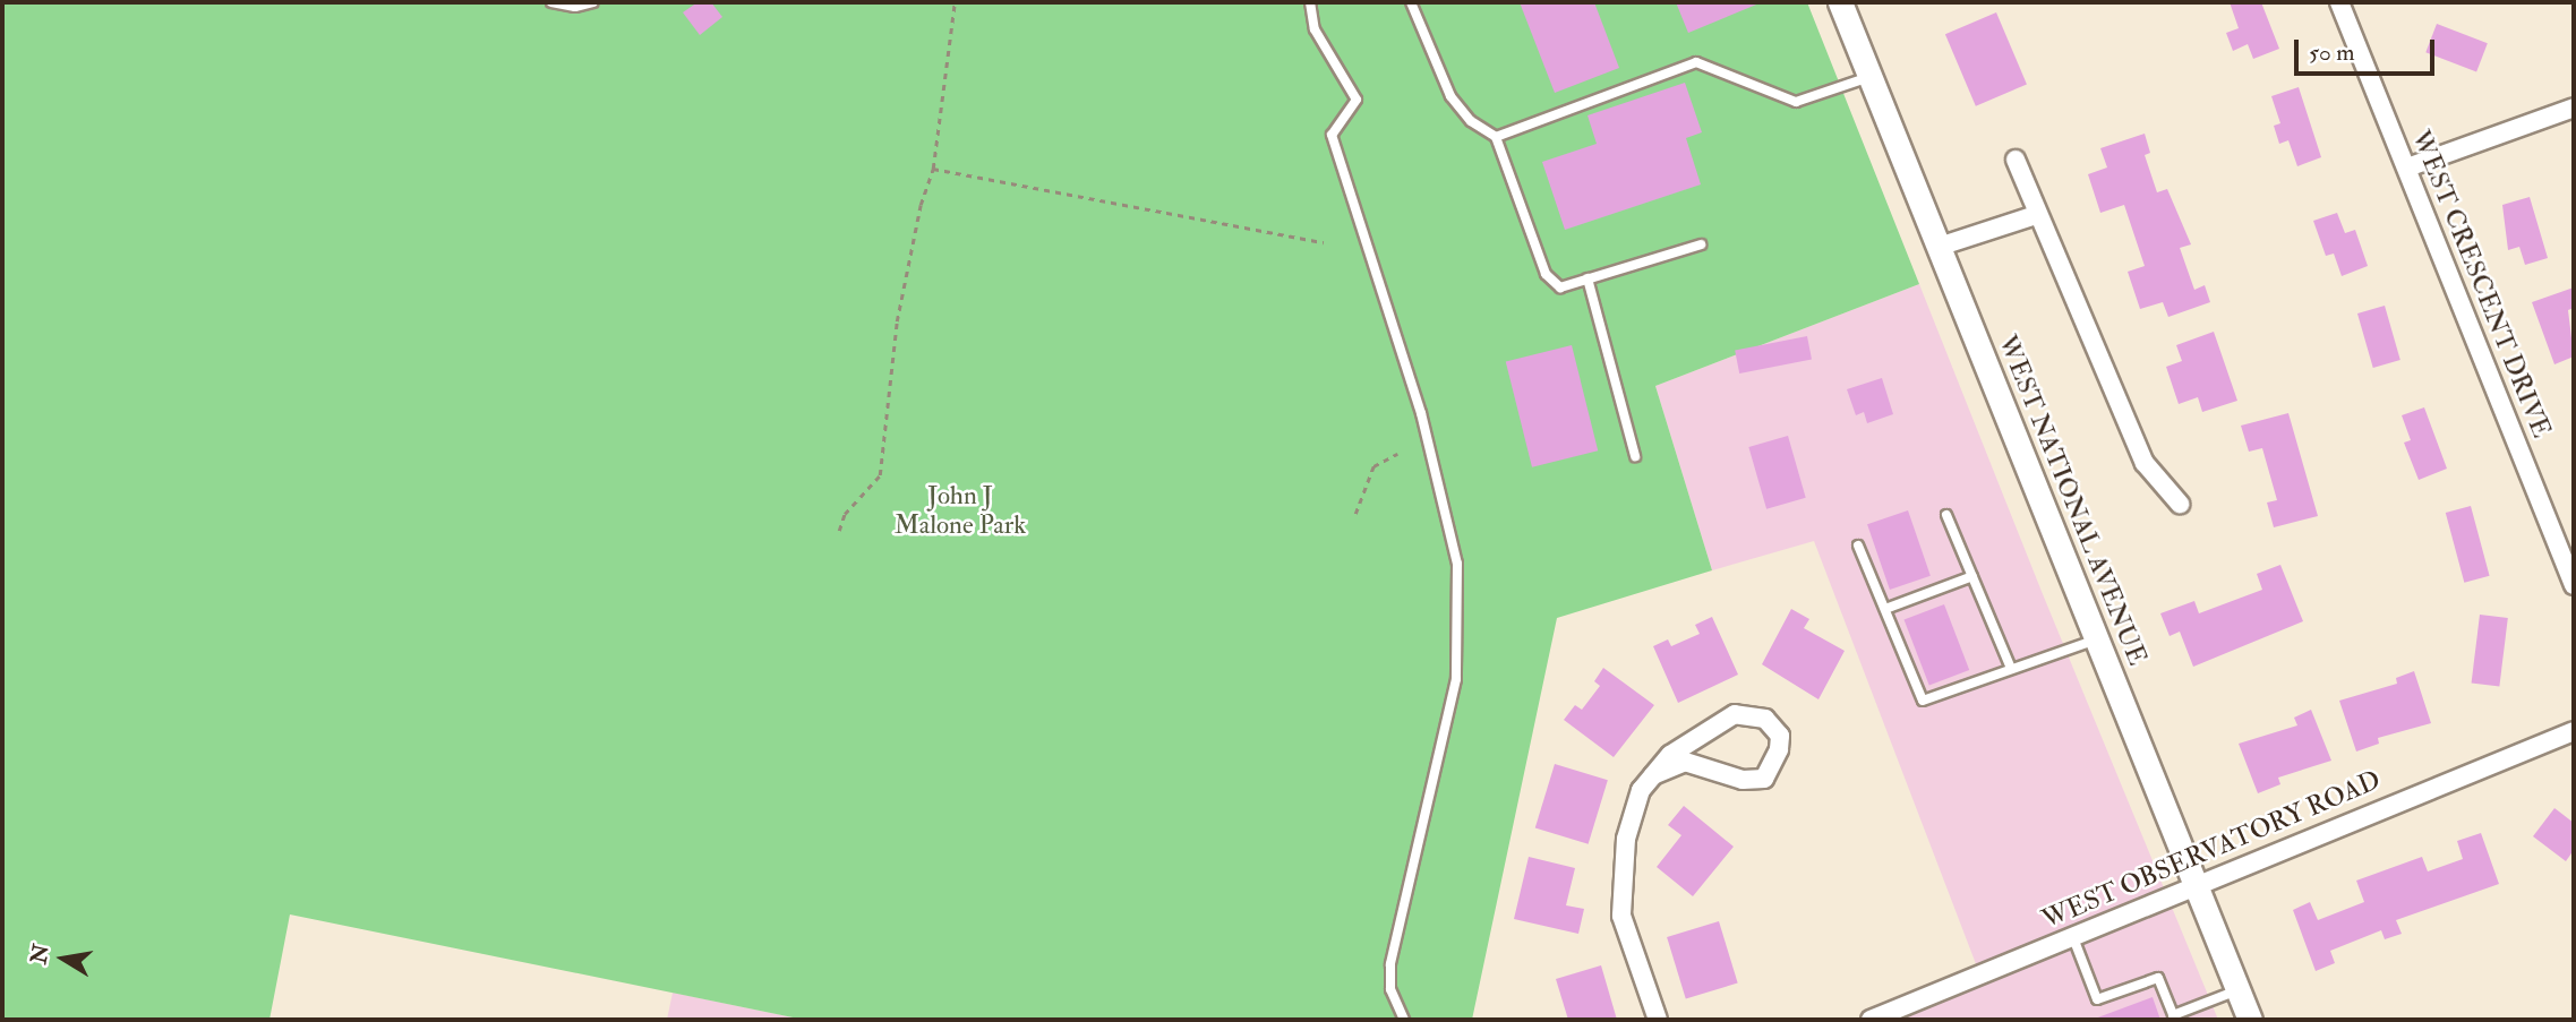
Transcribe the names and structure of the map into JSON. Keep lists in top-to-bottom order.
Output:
{
  "streets": {
    "main road": ["WEST NATIONAL AVENUE"],
    "street": ["WEST CRESCENT DRIVE", "WEST OBSERVATORY ROAD"]
  },
  "crossings": [
    ["WEST NATIONAL AVENUE", "WEST OBSERVATORY ROAD"]
  ],
  "parks": ["John J Malone Park"],
  "scale_bar": "50 m",
  "north": "left"
}
